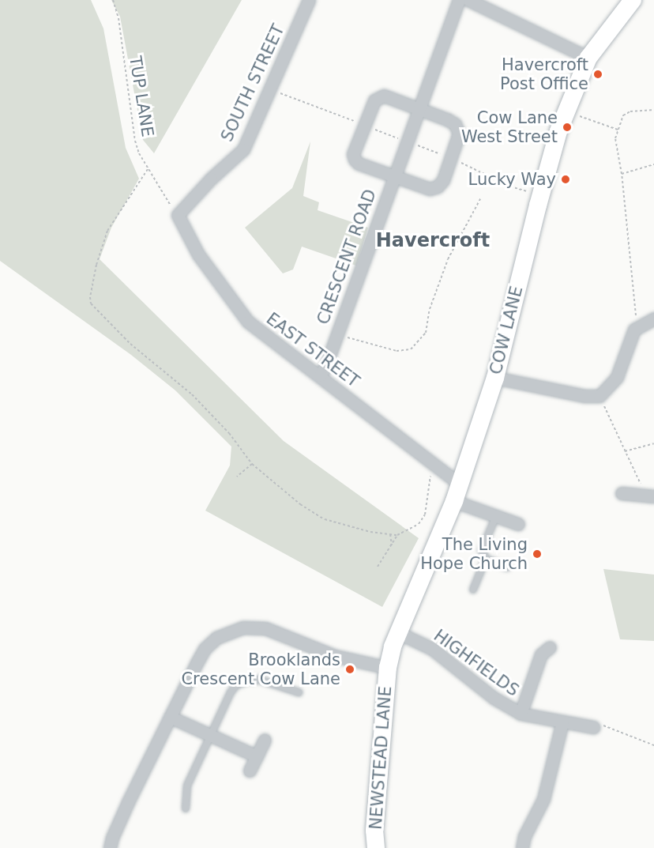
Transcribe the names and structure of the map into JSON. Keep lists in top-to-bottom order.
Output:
{
  "streets": {
    "main road": ["COW LANE", "NEWSTEAD LANE"],
    "street": [
      "SOUTH STREET",
      "CRESCENT ROAD",
      "EAST STREET",
      "HIGHFIELDS"
    ],
    "path": ["TUP LANE"]
  },
  "crossings": [
    ["SOUTH STREET", "TUP LANE"],
    ["SOUTH STREET", "EAST STREET"],
    ["TUP LANE", "EAST STREET"],
    ["CRESCENT ROAD", "EAST STREET"],
    ["COW LANE", "EAST STREET"],
    ["COW LANE", "HIGHFIELDS"],
    ["COW LANE", "NEWSTEAD LANE"]
  ],
  "districts": ["Havercroft"],
  "places": [
    "Havercroft Post Office",
    "Cow Lane West Street",
    "Lucky Way",
    "The Living Hope Church",
    "Brooklands Crescent Cow Lane"
  ]
}
